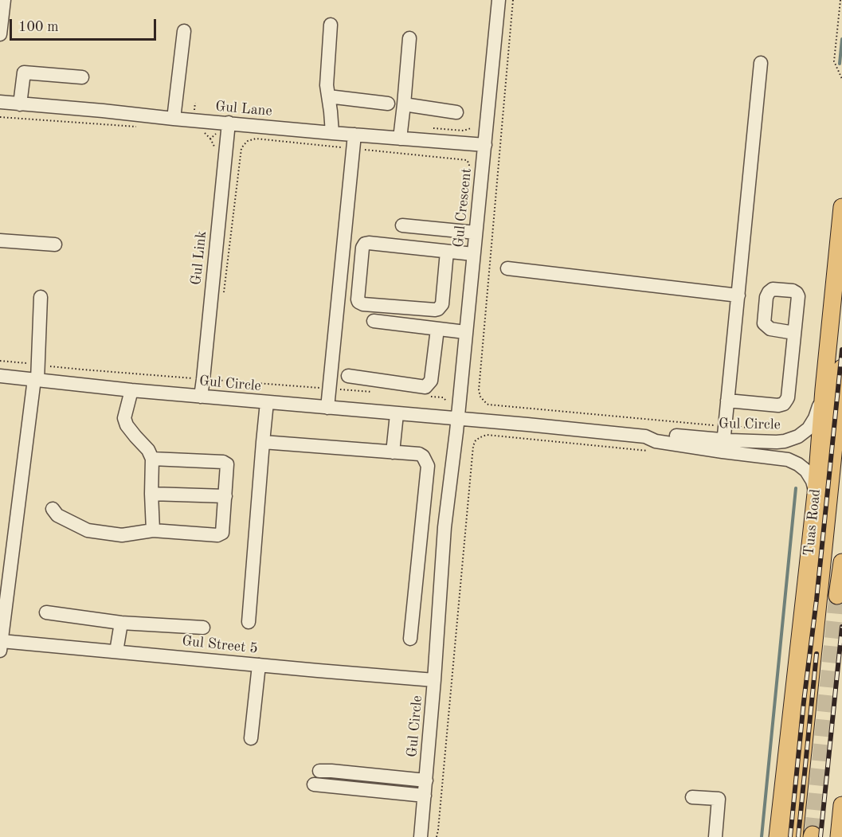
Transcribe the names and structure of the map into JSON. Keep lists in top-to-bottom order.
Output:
{
  "streets": {
    "main road": ["Tuas Road"],
    "street": [
      "Gul Lane",
      "Gul Crescent",
      "Gul Link",
      "Gul Circle",
      "Gul Street 5"
    ]
  },
  "crossings": [
    ["Gul Lane", "Gul Crescent"],
    ["Gul Lane", "Gul Link"],
    ["Gul Crescent", "Gul Circle"],
    ["Gul Link", "Gul Circle"],
    ["Gul Circle", "Tuas Road"],
    ["Gul Circle", "Gul Street 5"]
  ],
  "scale_bar": "100 m"
}
